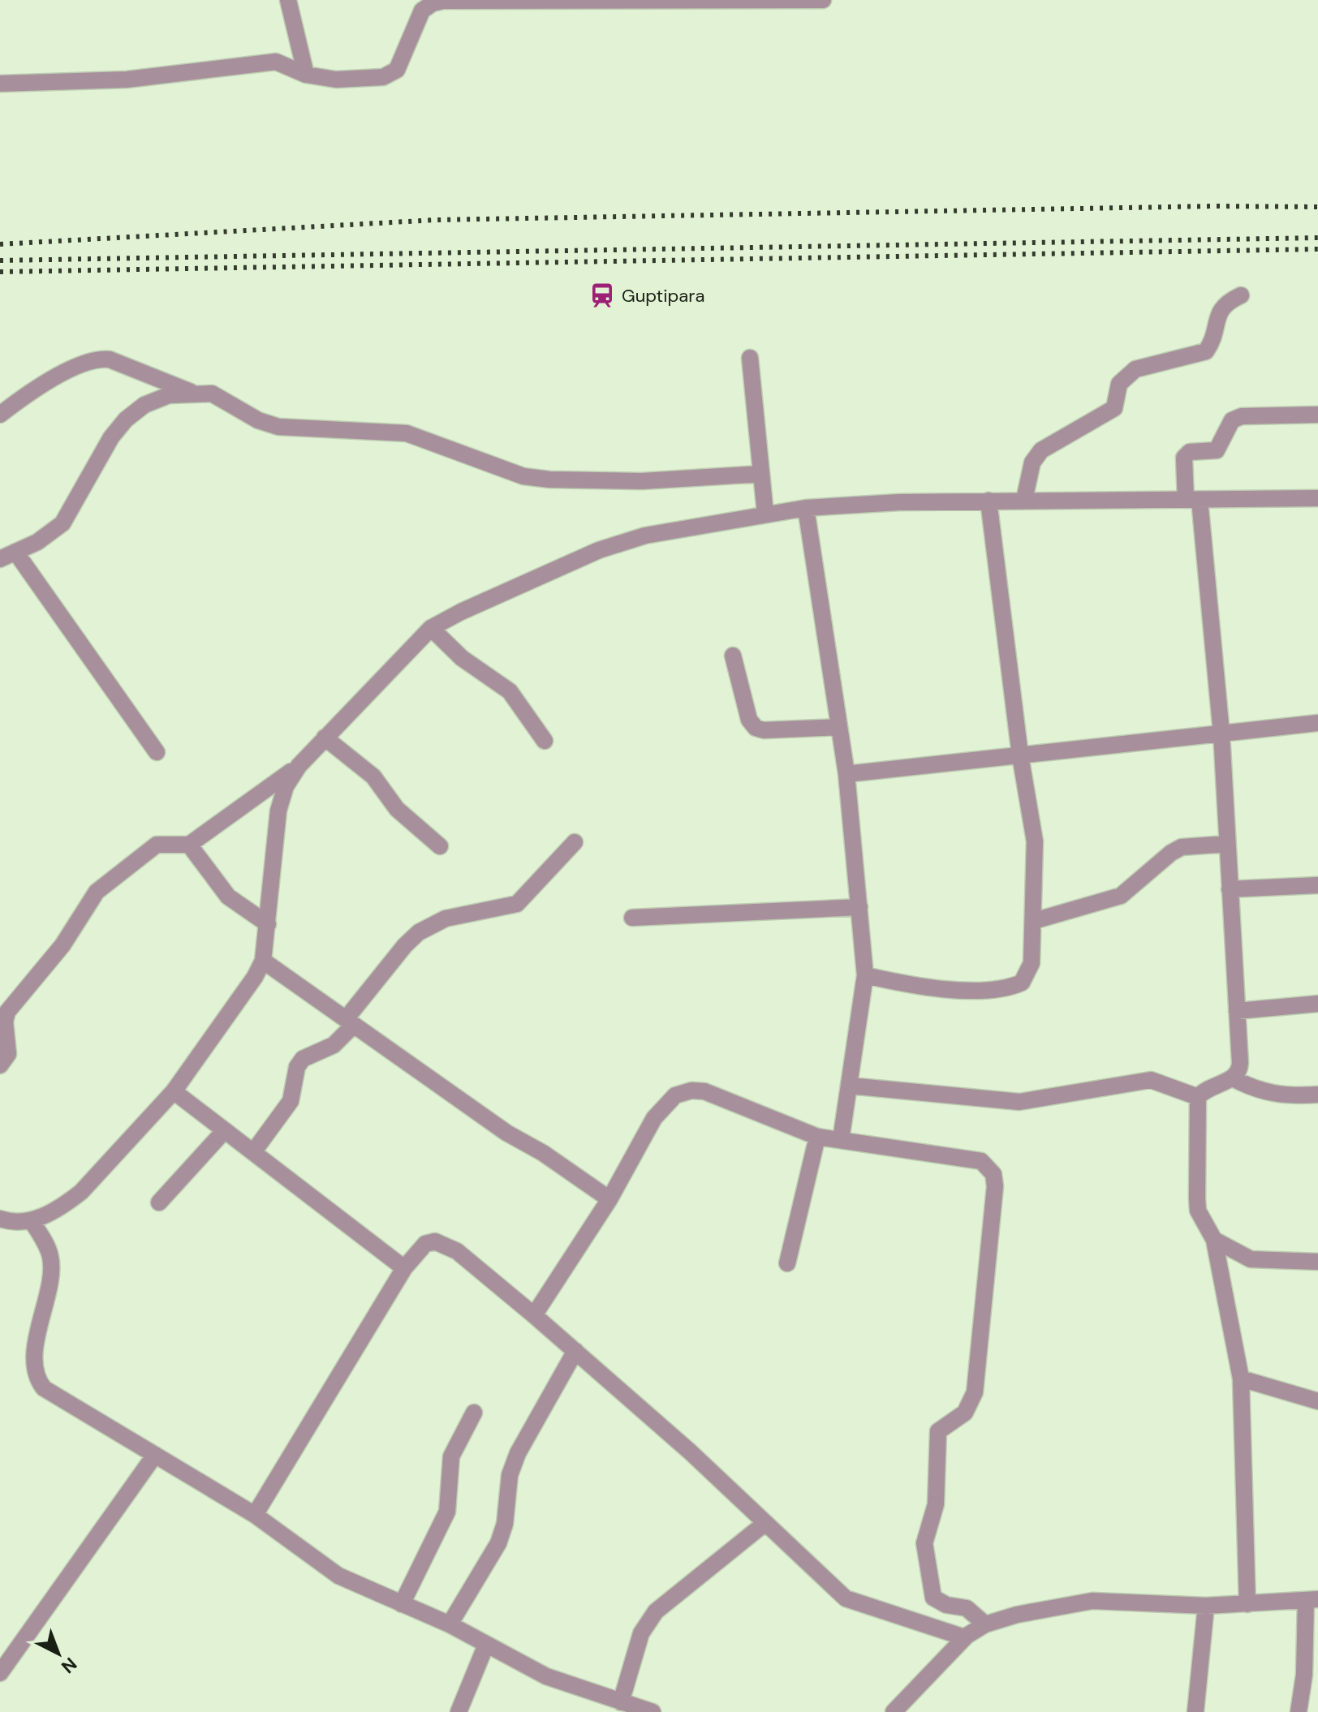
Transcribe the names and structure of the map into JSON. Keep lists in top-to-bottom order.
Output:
{
  "places": {
    "station": ["Guptipara"]
  },
  "north": "bottom right"
}
